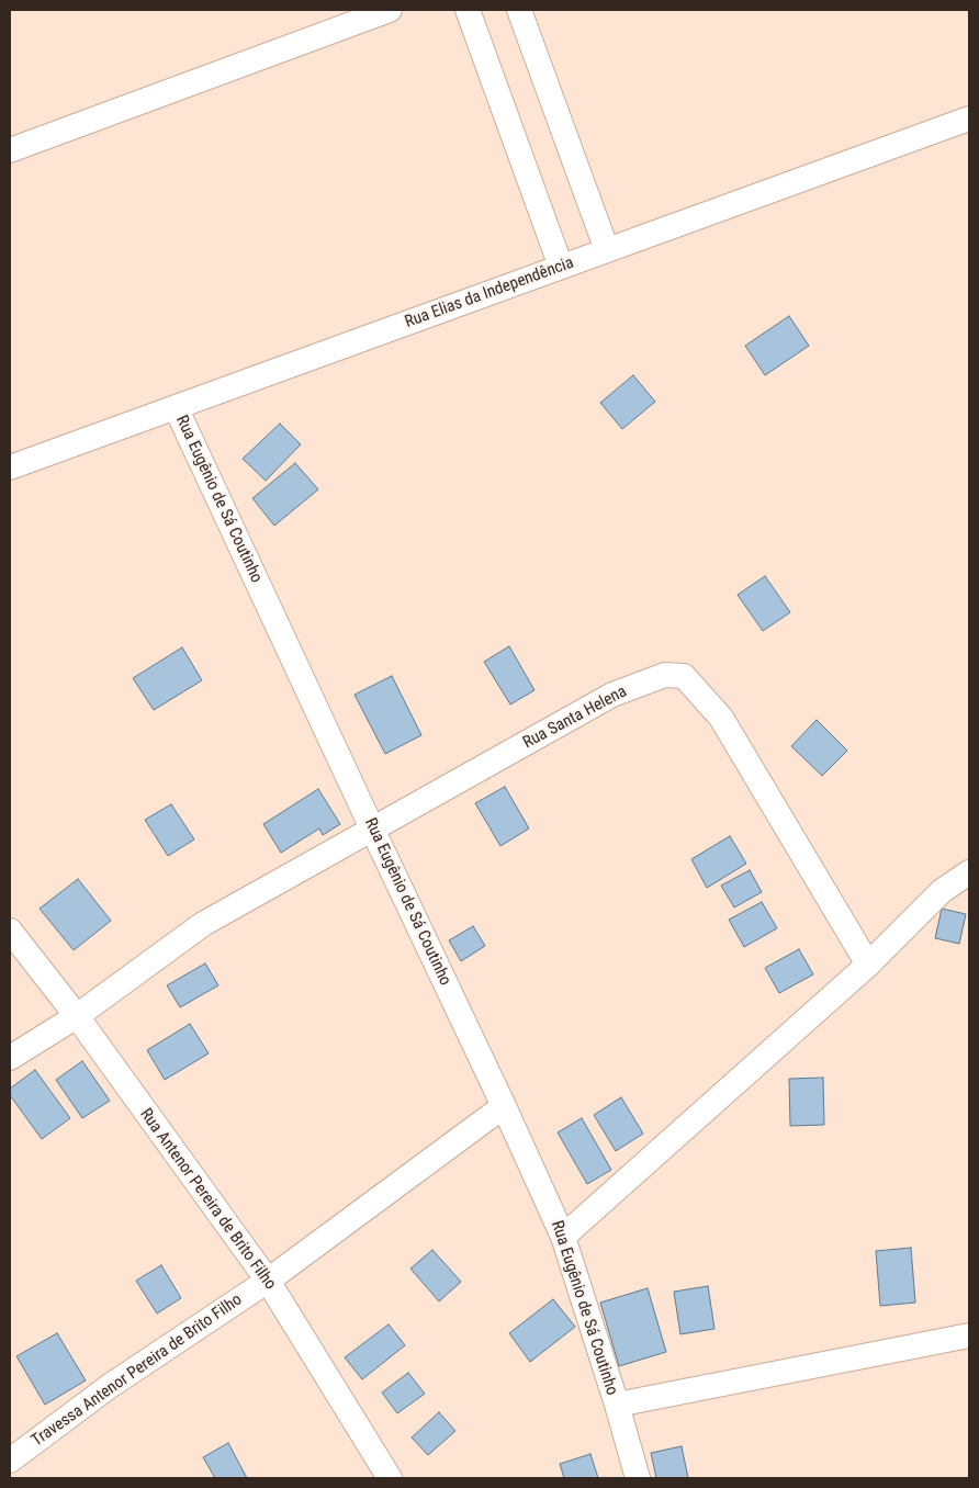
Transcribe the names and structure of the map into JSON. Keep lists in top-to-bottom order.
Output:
{
  "streets": {
    "street": [
      "Rua Elias da Independência",
      "Rua Eugênio de Sá Coutinho",
      "Rua Santa Helena",
      "Rua Antenor Pereira de Brito Filho",
      "Travessa Antenor Pereira de Brito Filho"
    ]
  },
  "crossings": [
    ["Rua Elias da Independência", "Rua Eugênio de Sá Coutinho"],
    ["Rua Eugênio de Sá Coutinho", "Rua Santa Helena"],
    ["Rua Eugênio de Sá Coutinho", "Travessa Antenor Pereira de Brito Filho"],
    ["Rua Santa Helena", "Rua Antenor Pereira de Brito Filho"],
    ["Rua Antenor Pereira de Brito Filho", "Travessa Antenor Pereira de Brito Filho"]
  ]
}
